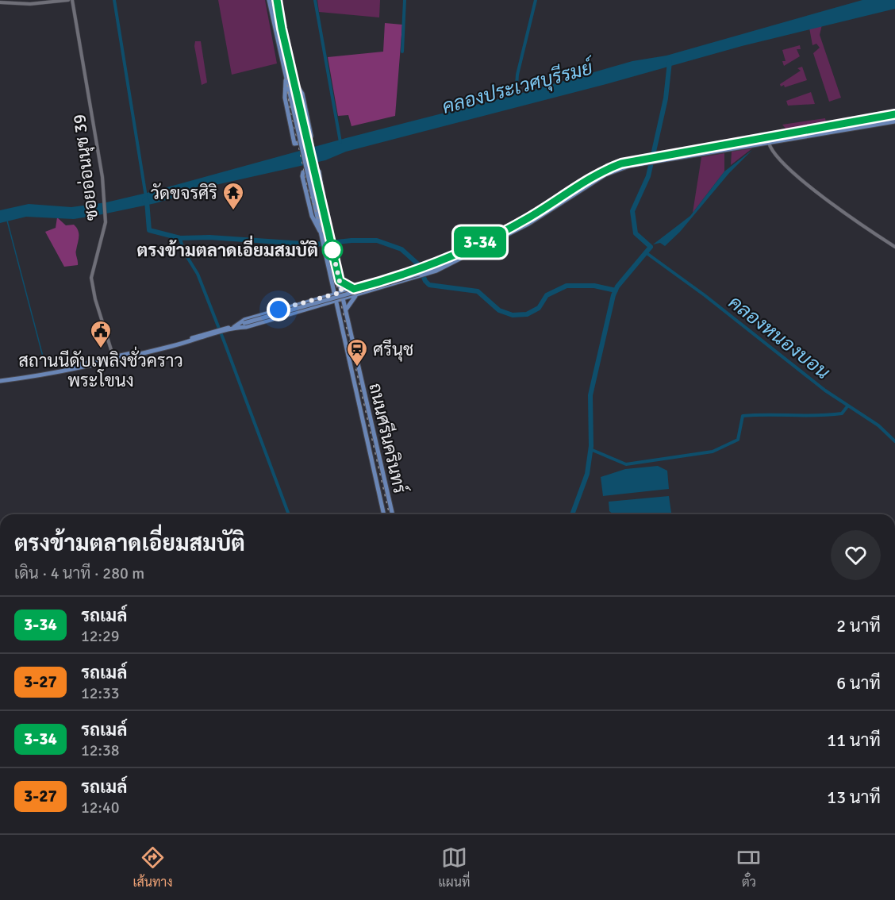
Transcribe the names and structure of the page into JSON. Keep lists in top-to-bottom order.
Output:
{
  "streets": {
    "main road": ["ถนนศรีนครินทร์"],
    "street": ["ซอยอ่อนนุช 39"]
  },
  "water": ["คลองประเวศบุรีรมย์", "คลองหนองบอน"],
  "places": {
    "temple": ["วัดขจรศิริ"],
    "other": ["ตรงข้ามตลาดเอี่ยมสมบัติ"],
    "public building": ["สถานนีดับเพลิงชั่วคราว พระโขนง"],
    "station": ["ศรีนุช"]
  },
  "lines": ["bus line 3-34"],
  "page": {
    "on_map": "3-34",
    "heading": ["ตรงข้ามตลาดเอี่ยมสมบัติ", "เดิน · 4 นาที · 280 m"],
    "list": [
      {
        "mark": "3-34",
        "name": "รถเมล์",
        "note": "12:29",
        "value": "2 นาที"
      },
      {
        "mark": "3-27",
        "name": "รถเมล์",
        "note": "12:33",
        "value": "6 นาที"
      },
      {
        "mark": "3-34",
        "name": "รถเมล์",
        "note": "12:38",
        "value": "11 นาที"
      },
      {
        "mark": "3-27",
        "name": "รถเมล์",
        "note": "12:40",
        "value": "13 นาที"
      }
    ],
    "tabs": ["เส้นทาง", "แผนที่", "ตั๋ว"]
  }
}
